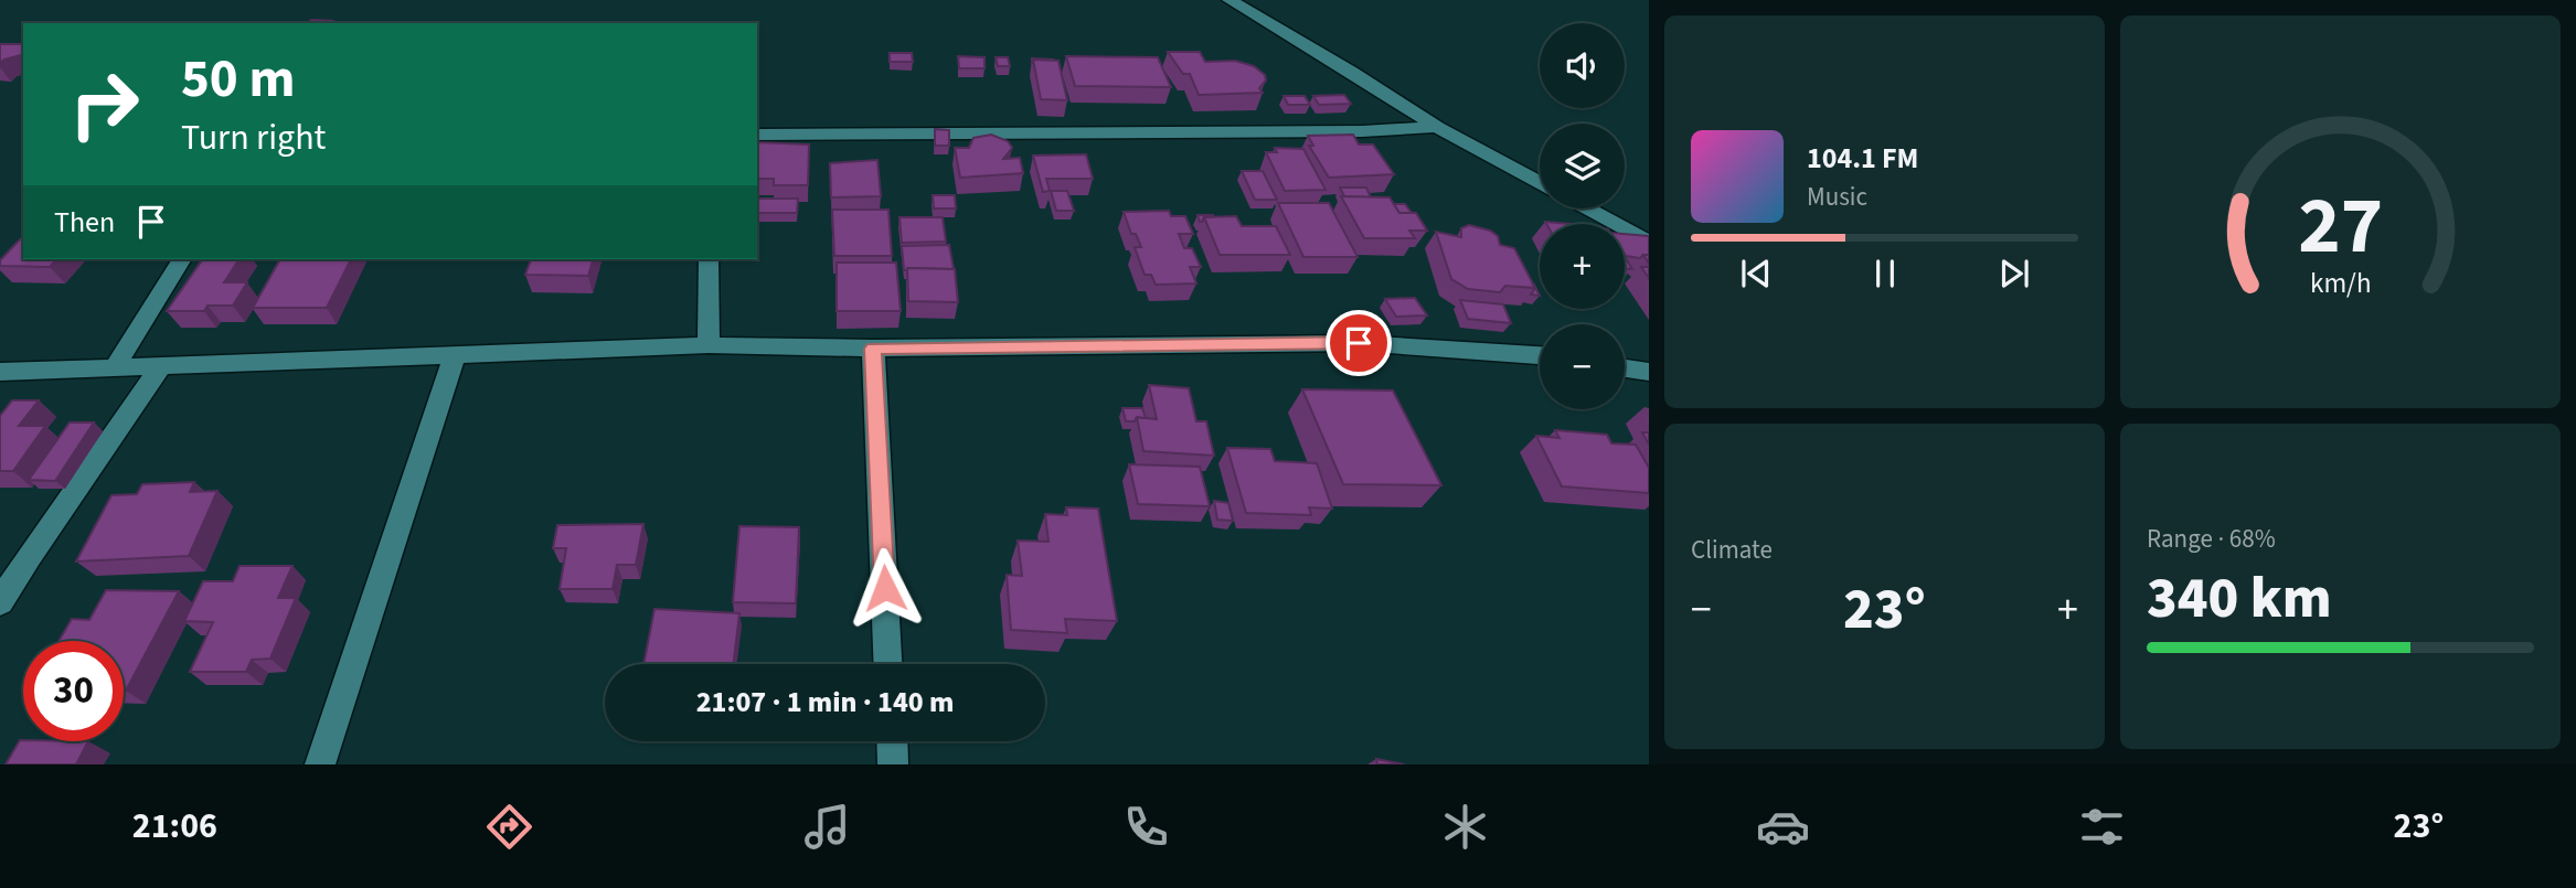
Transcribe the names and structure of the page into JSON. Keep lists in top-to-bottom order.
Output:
{
  "page": {
    "map_buttons": ["+", "−"],
    "turn": ["50 m", "Turn right"],
    "song": ["104.1 FM", "Music"],
    "then": "Then",
    "tile": [
      "Climate",
      ["Range · 68%", "340 km"]
    ],
    "heat": ["−", "23°", "+"],
    "limit": "30",
    "trip": "21:07 · 1 min · 140 m",
    "tabs": ["21:06", "23°"],
    "gauge": ["27", "km/h"]
  }
}
